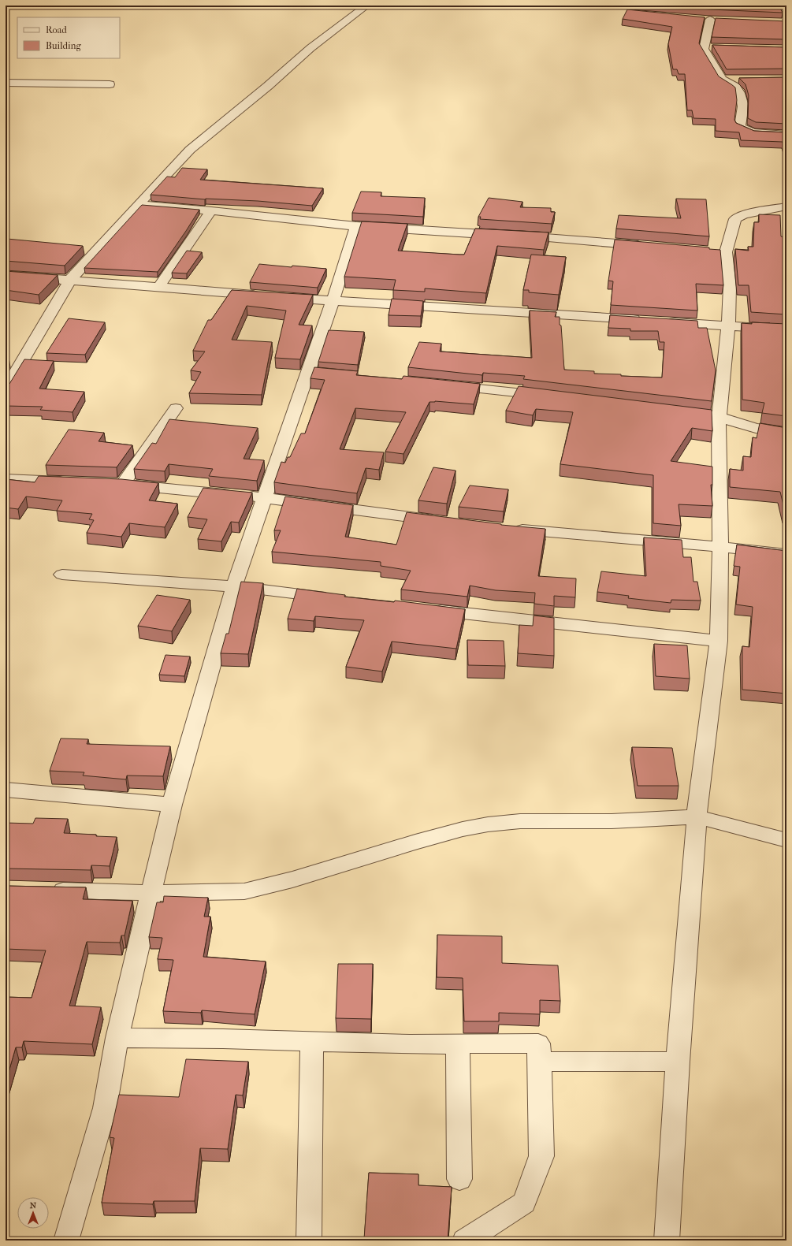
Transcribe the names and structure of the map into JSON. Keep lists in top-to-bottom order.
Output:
{
  "legend": ["Road", "Building"],
  "north": "top"
}
